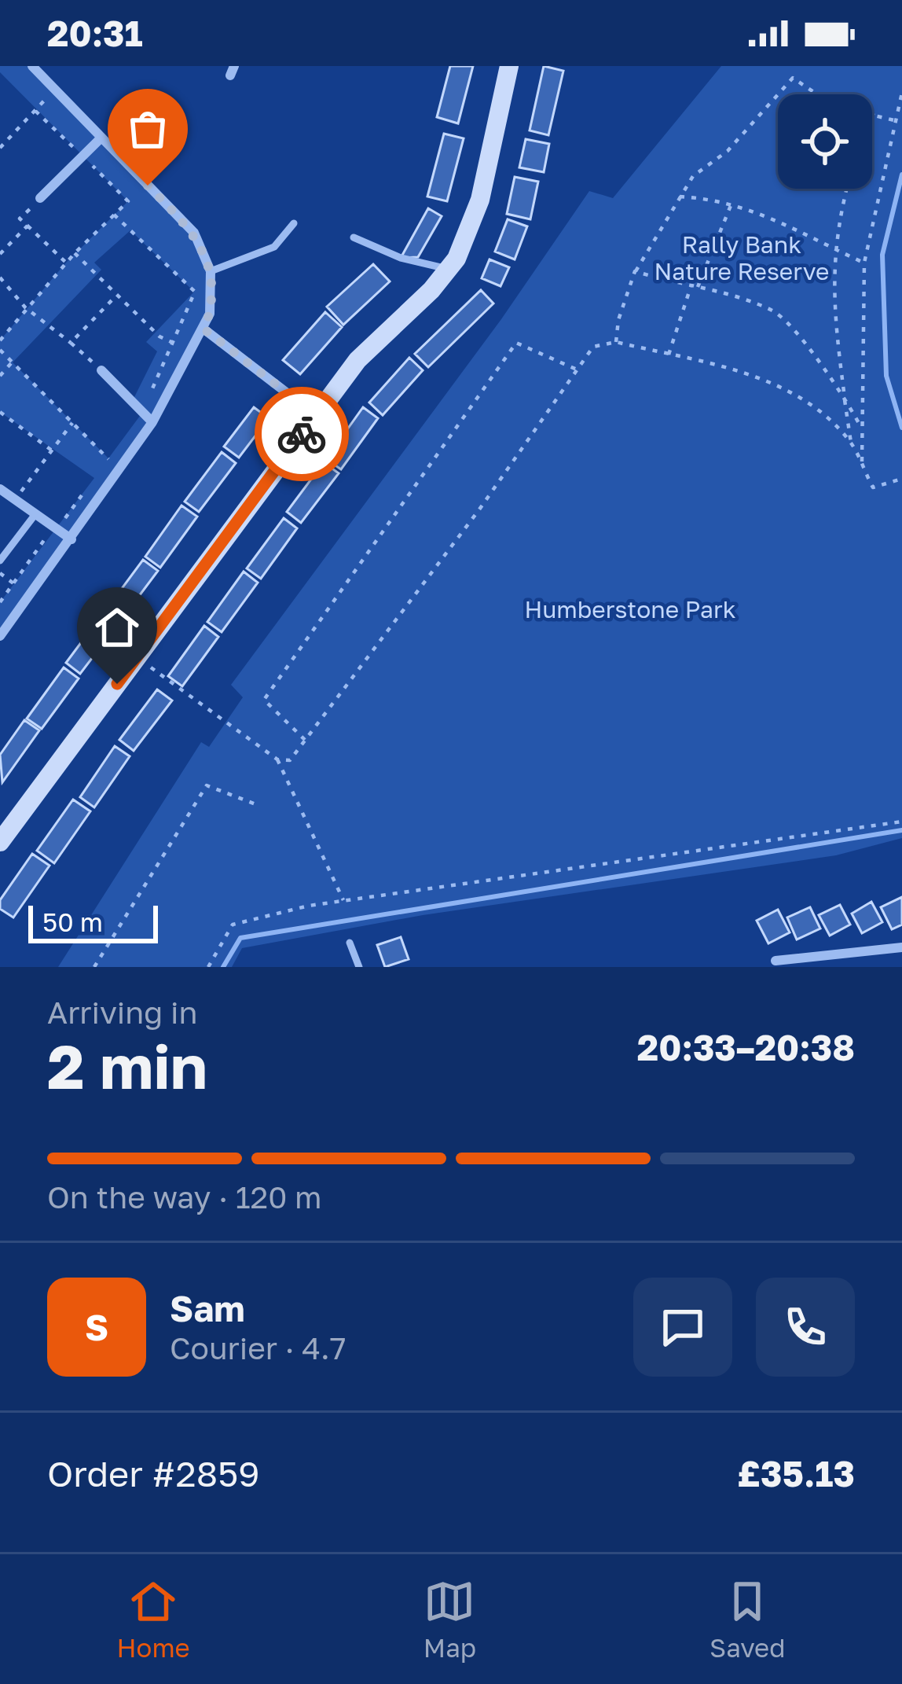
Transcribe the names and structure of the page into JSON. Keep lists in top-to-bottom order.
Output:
{
  "parks": ["Rally Bank Nature Reserve", "Humberstone Park"],
  "scale_bar": "50 m",
  "page": {
    "status": "20:31",
    "scale": "50 m",
    "heading": ["2 min", "Arriving in", "20:33–20:38"],
    "panel": [
      "Sam",
      "Courier · 4.7",
      "Order #2859",
      "£35.13"
    ],
    "bar": "On the way · 120 m",
    "round": "S",
    "tabs": ["Home", "Map", "Saved"]
  }
}
